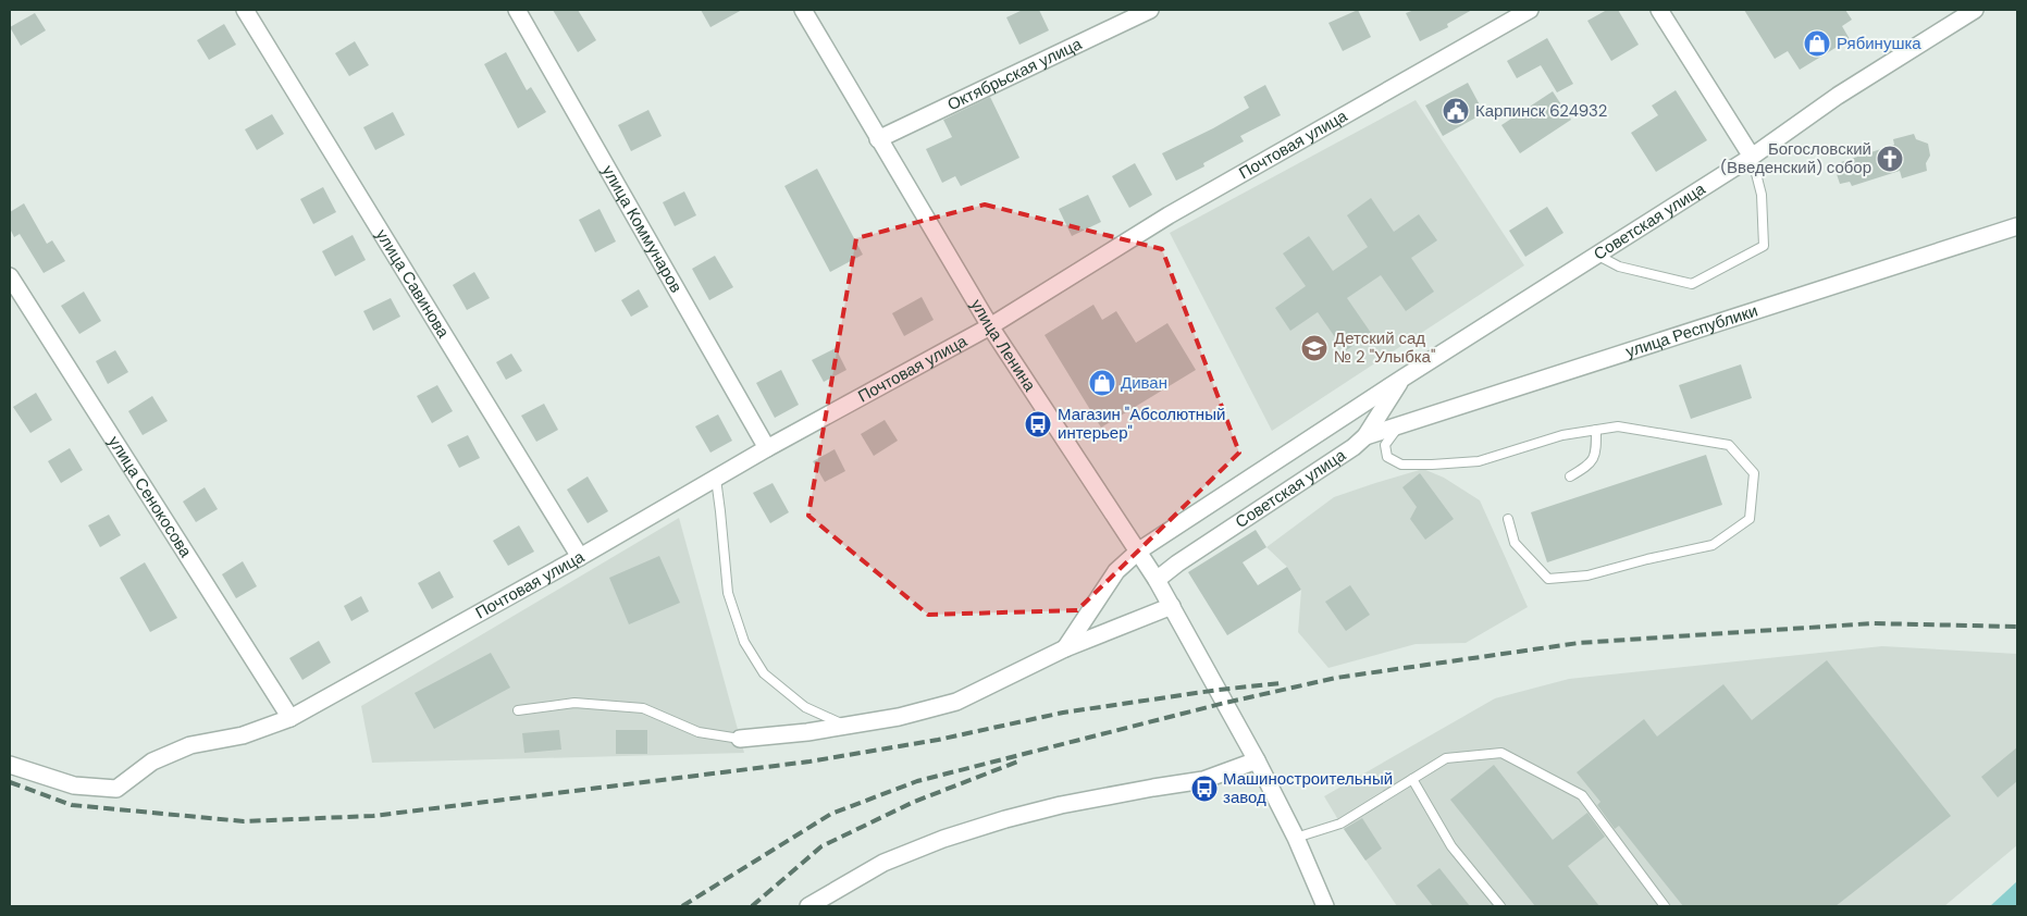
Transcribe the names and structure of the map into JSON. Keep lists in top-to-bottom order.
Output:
{
  "streets": {
    "street": [
      "Октябрьская улица",
      "Почтовая улица",
      "Советская улица",
      "улица Коммунаров",
      "улица Савинова",
      "улица Республики",
      "улица Ленина",
      "улица Сенокосова"
    ]
  },
  "crossings": [
    ["Октябрьская улица", "улица Ленина"],
    ["Почтовая улица", "улица Коммунаров"],
    ["Почтовая улица", "улица Савинова"],
    ["Почтовая улица", "улица Ленина"],
    ["Почтовая улица", "улица Сенокосова"],
    ["Советская улица", "улица Республики"],
    ["Советская улица", "улица Ленина"]
  ],
  "places": {
    "shop": ["Рябинушка", "Диван"],
    "public building": ["Карпинск 624932"],
    "church": ["Богословский (Введенский) собор"],
    "school or university": ["Детский сад № 2 \"Улыбка\""],
    "bus stop": ["Магазин \"Абсолютный интерьер\"", "Машиностроительный завод"]
  }
}
